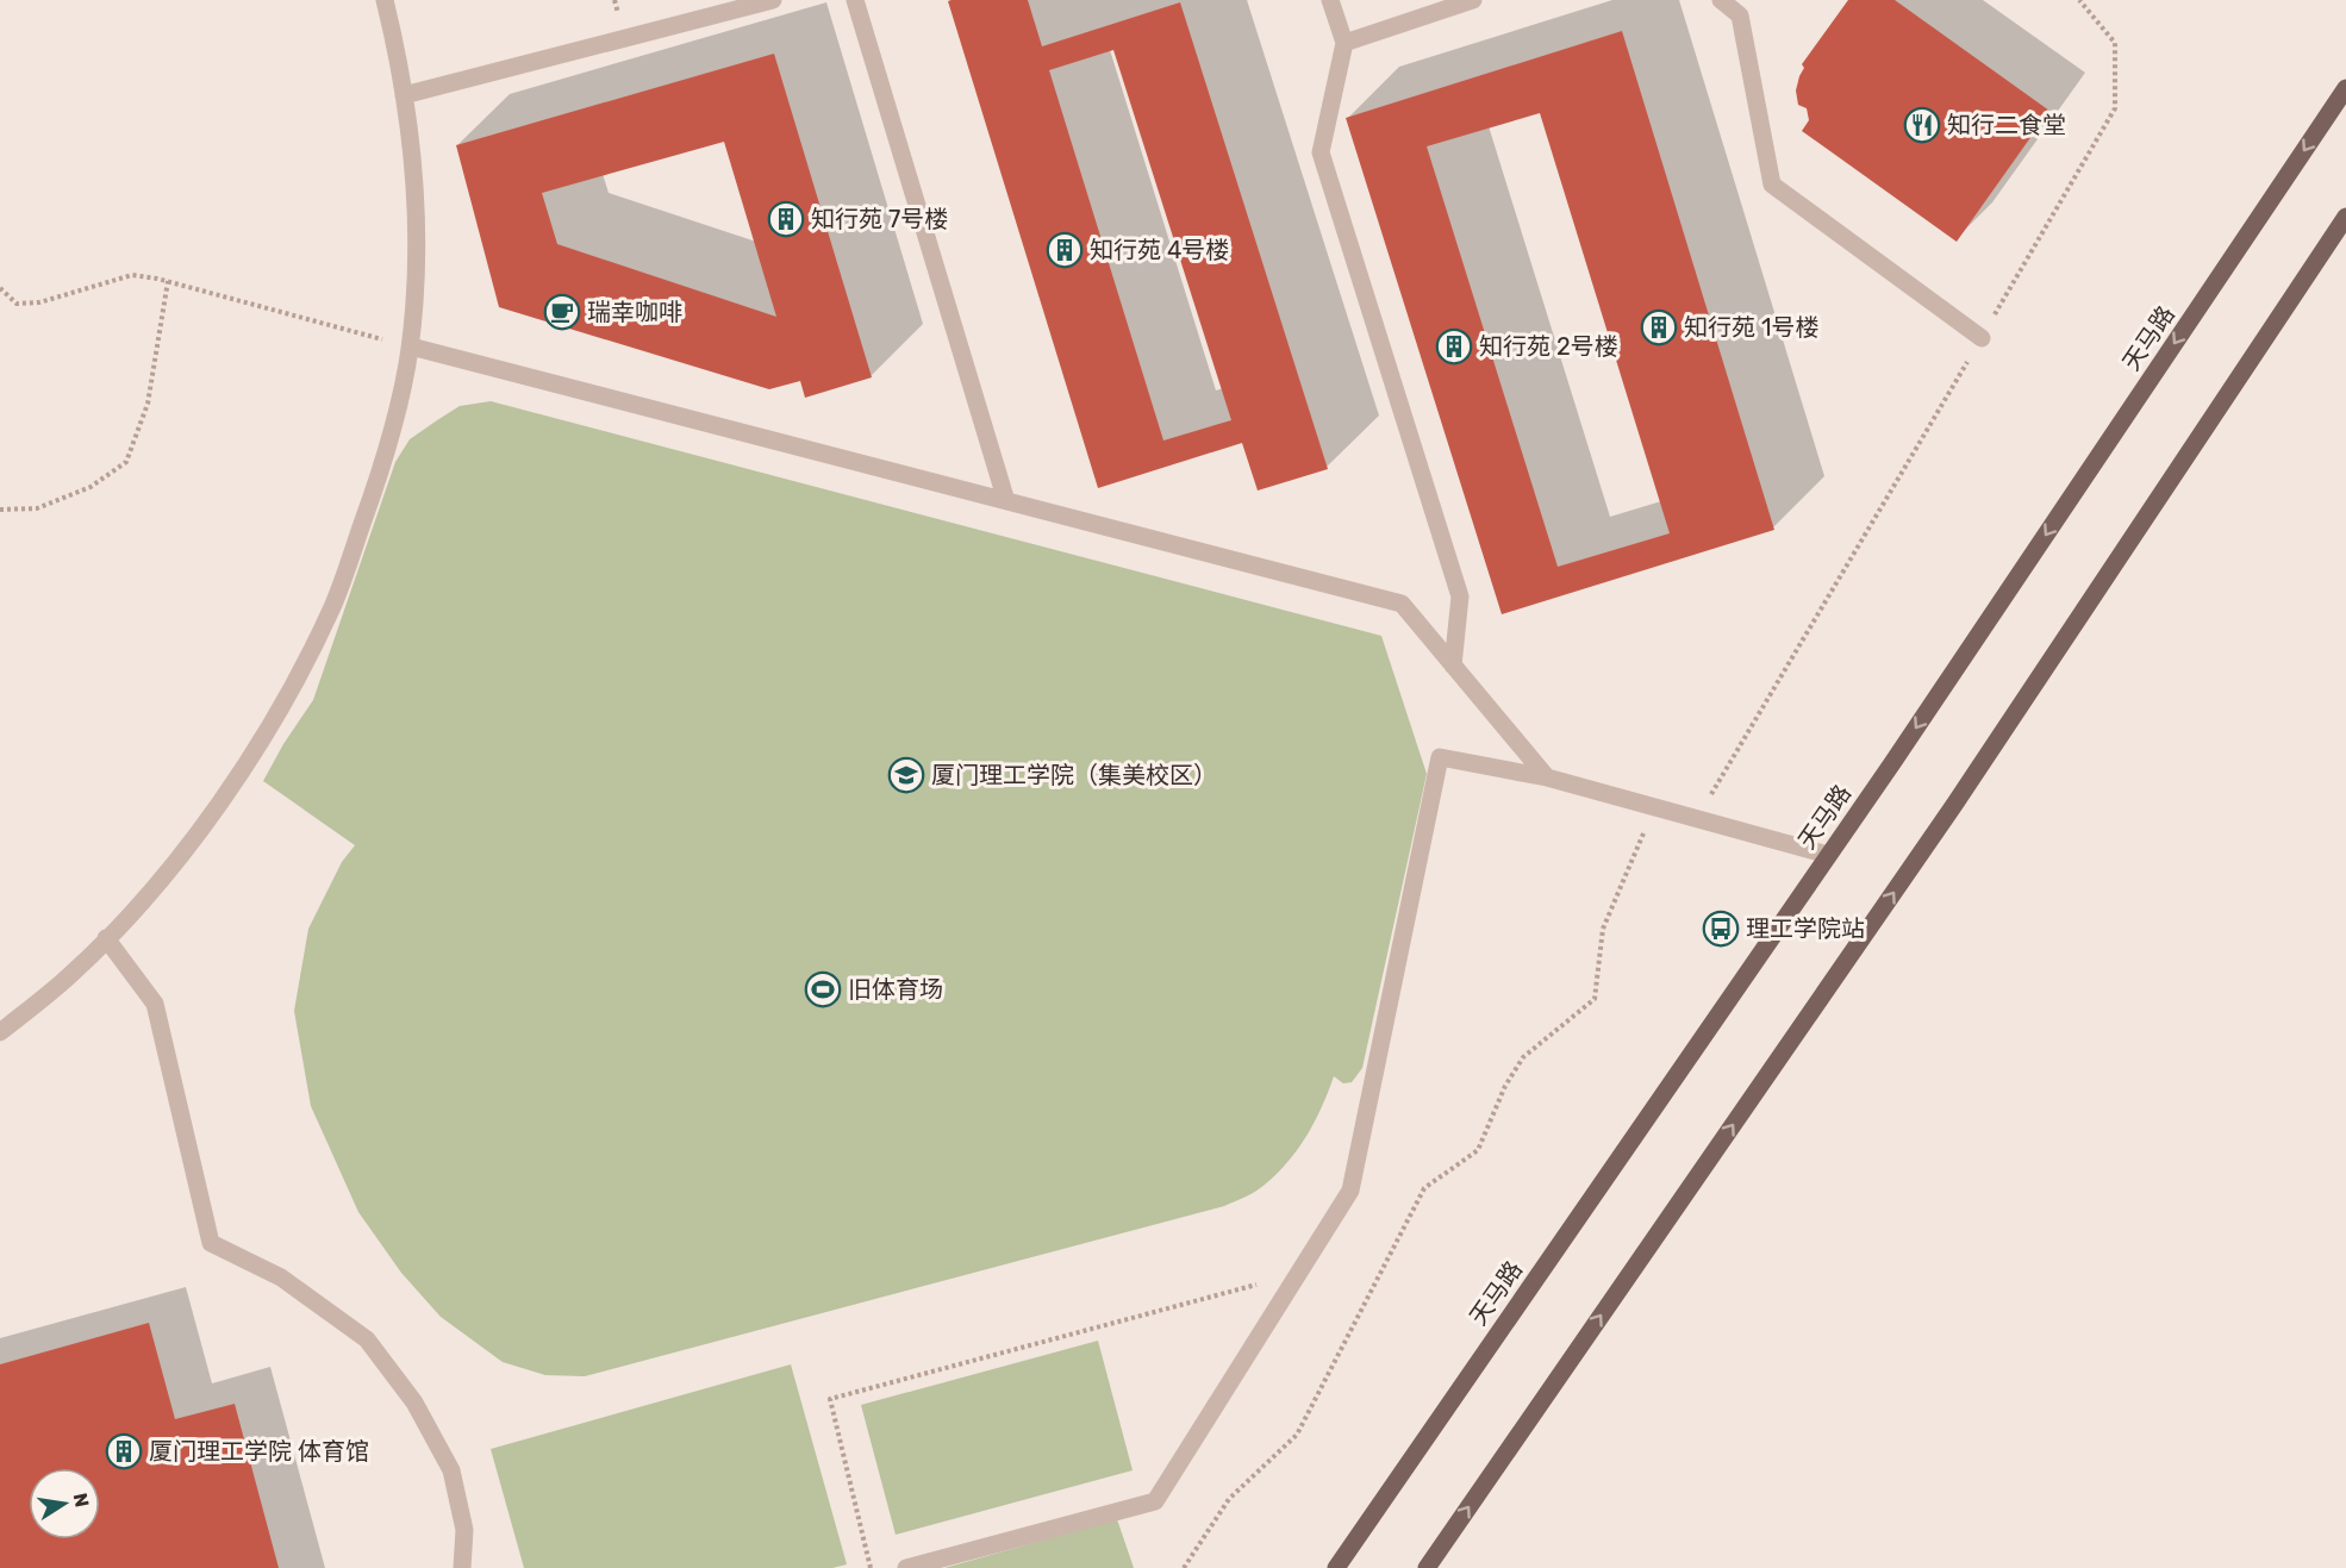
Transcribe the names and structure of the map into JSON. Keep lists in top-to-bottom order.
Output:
{
  "streets": {
    "main road": ["天马路"]
  },
  "places": {
    "restaurant": ["知行二食堂"],
    "building": [
      "知行苑 7号楼",
      "知行苑 4号楼",
      "知行苑 1号楼",
      "知行苑 2号楼",
      "厦门理工学院 体育馆"
    ],
    "cafe": ["瑞幸咖啡"],
    "school or university": ["厦门理工学院（集美校区）"],
    "bus stop": ["理工学院站"],
    "sports": ["旧体育场"]
  },
  "north": "right"
}
